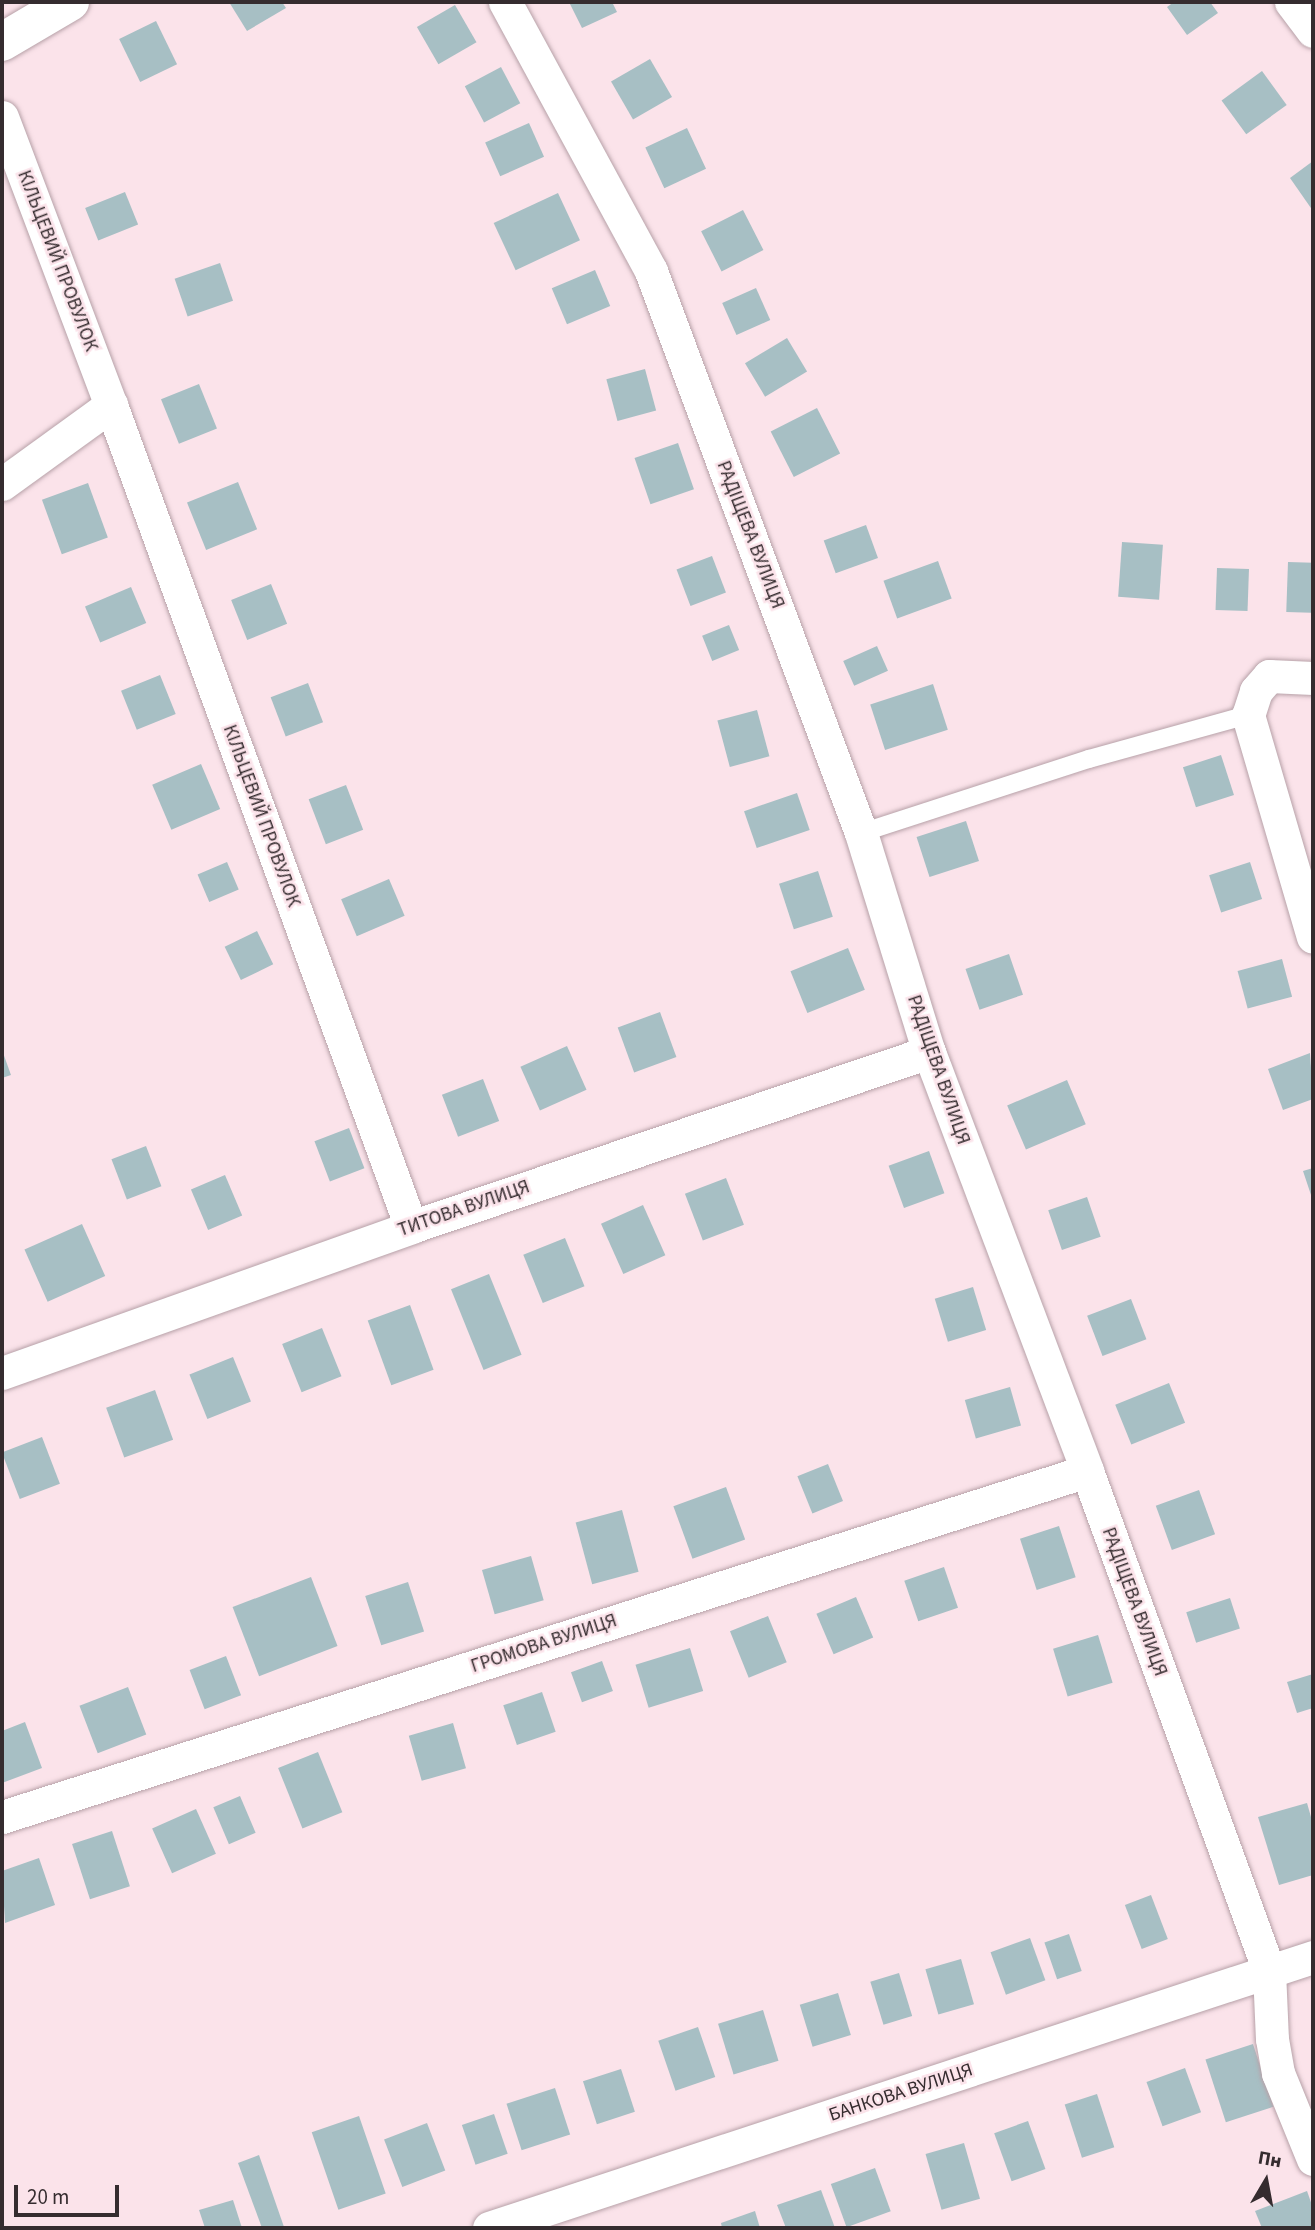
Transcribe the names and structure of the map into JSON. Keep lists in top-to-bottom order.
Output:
{
  "streets": {
    "street": [
      "КІЛЬЦЕВИЙ ПРОВУЛОК",
      "РАДІЩЕВА ВУЛИЦЯ",
      "ТИТОВА ВУЛИЦЯ",
      "ГРОМОВА ВУЛИЦЯ",
      "БАНКОВА ВУЛИЦЯ"
    ]
  },
  "crossings": [
    ["КІЛЬЦЕВИЙ ПРОВУЛОК", "ТИТОВА ВУЛИЦЯ"],
    ["РАДІЩЕВА ВУЛИЦЯ", "ТИТОВА ВУЛИЦЯ"],
    ["РАДІЩЕВА ВУЛИЦЯ", "ГРОМОВА ВУЛИЦЯ"],
    ["РАДІЩЕВА ВУЛИЦЯ", "БАНКОВА ВУЛИЦЯ"]
  ],
  "scale_bar": "20 m",
  "north": "top"
}
